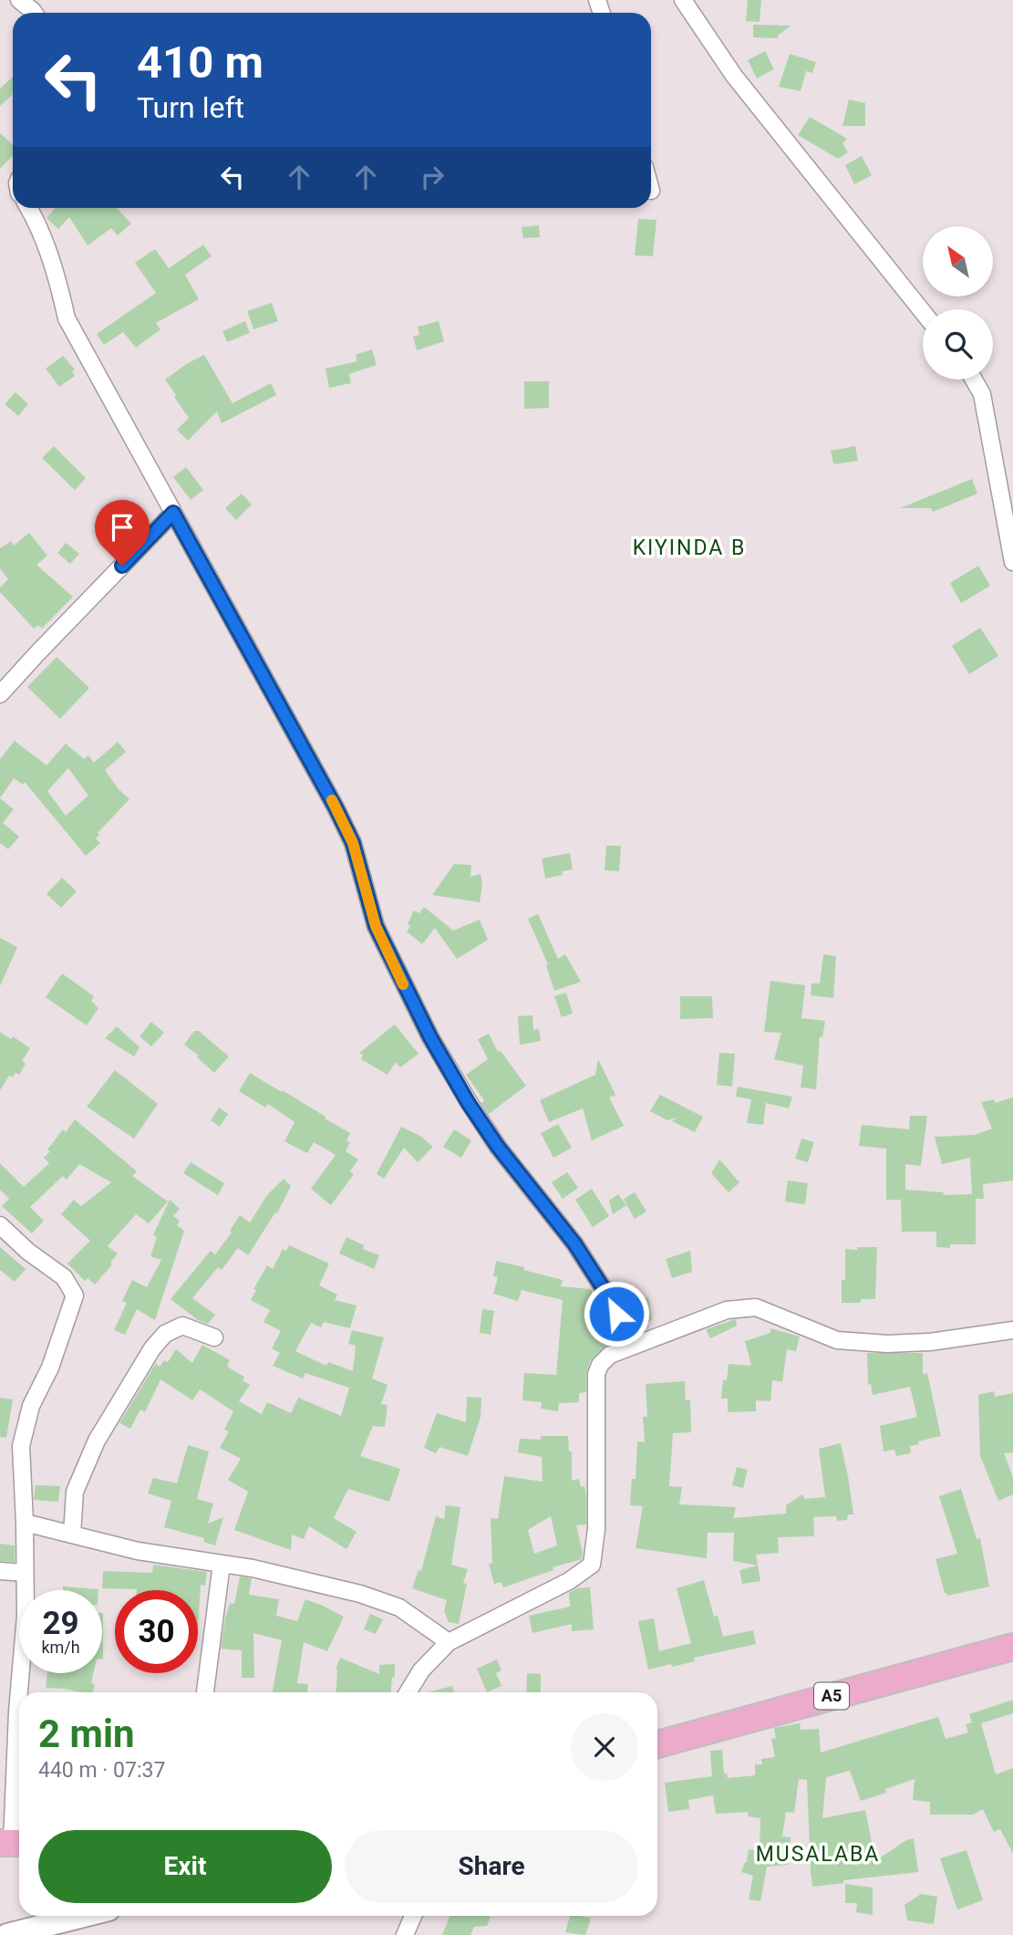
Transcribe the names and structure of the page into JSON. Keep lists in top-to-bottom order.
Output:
{
  "streets": {
    "main road": ["A5"]
  },
  "districts": ["KIYINDA B", "MUSALABA"],
  "north": "top left",
  "page": {
    "turn": ["410 m", "Turn left"],
    "speed": "29 km/h",
    "limit": "30",
    "heading": ["2 min", "440 m · 07:37"],
    "buttons": ["Exit", "Share"]
  }
}
